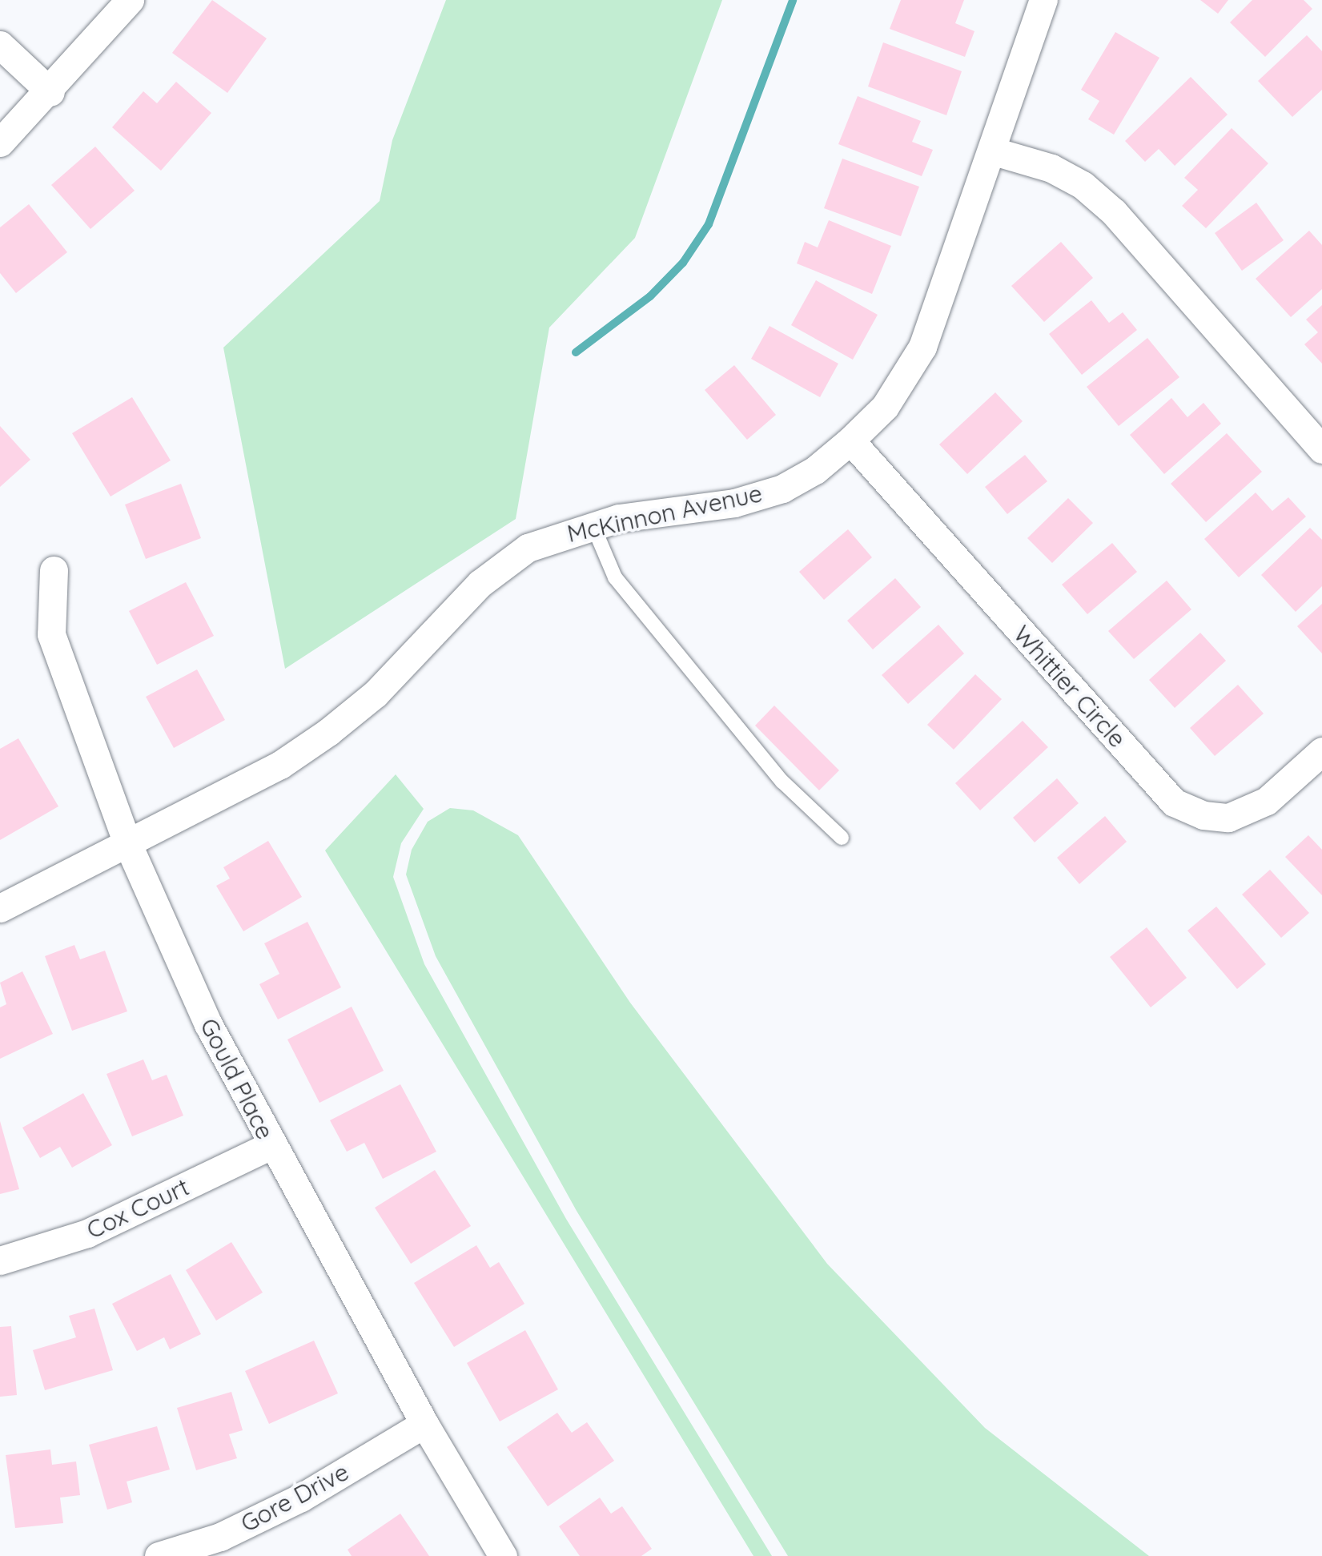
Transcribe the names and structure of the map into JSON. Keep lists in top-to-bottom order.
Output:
{
  "streets": {
    "street": [
      "McKinnon Avenue",
      "Whittier Circle",
      "Gould Place",
      "Cox Court",
      "Gore Drive"
    ]
  },
  "crossings": [
    ["McKinnon Avenue", "Whittier Circle"],
    ["McKinnon Avenue", "Gould Place"],
    ["Gould Place", "Cox Court"],
    ["Gould Place", "Gore Drive"]
  ]
}
